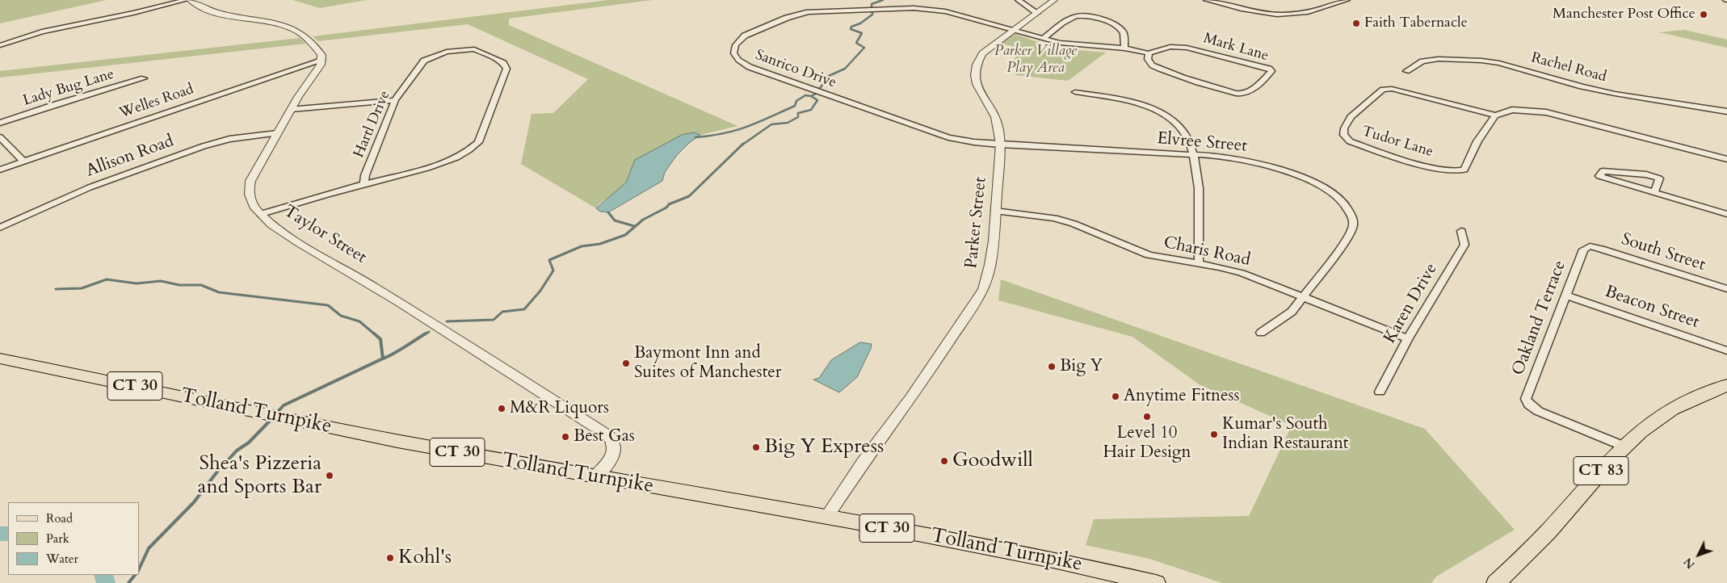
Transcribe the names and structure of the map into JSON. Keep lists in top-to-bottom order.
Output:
{
  "streets": {
    "main road": ["CT 30", "Tolland Turnpike", "CT 83"],
    "street": [
      "Mark Lane",
      "Rachel Road",
      "Sanrico Drive",
      "Lady Bug Lane",
      "Welles Road",
      "Hartl Drive",
      "Tudor Lane",
      "Elvree Street",
      "Allison Road",
      "Parker Street",
      "Taylor Street",
      "Charis Road",
      "South Street",
      "Karen Drive",
      "Beacon Street",
      "Oakland Terrace"
    ]
  },
  "crossings": [
    ["Mark Lane", "Sanrico Drive"],
    ["Sanrico Drive", "Elvree Street"],
    ["Sanrico Drive", "Parker Street"],
    ["Welles Road", "Taylor Street"],
    ["Hartl Drive", "Taylor Street"],
    ["Elvree Street", "Parker Street"],
    ["Elvree Street", "Charis Road"],
    ["Allison Road", "Taylor Street"],
    ["Parker Street", "Charis Road"],
    ["Parker Street", "Tolland Turnpike"],
    ["Taylor Street", "Tolland Turnpike"],
    ["Charis Road", "Karen Drive"],
    ["South Street", "Oakland Terrace"],
    ["Beacon Street", "Oakland Terrace"],
    ["Oakland Terrace", "CT 83"]
  ],
  "parks": ["Parker Village Play Area"],
  "places": [
    "Manchester Post Office",
    "Faith Tabernacle",
    "Baymont Inn and Suites of Manchester",
    "Big Y",
    "Anytime Fitness",
    "M&R Liquors",
    "Level 10 Hair Design",
    "Kumar's South Indian Restaurant",
    "Best Gas",
    "Big Y Express",
    "Goodwill",
    "Shea's Pizzeria and Sports Bar",
    "Kohl's"
  ],
  "legend": ["Road", "Park", "Water"],
  "north": "bottom left"
}
